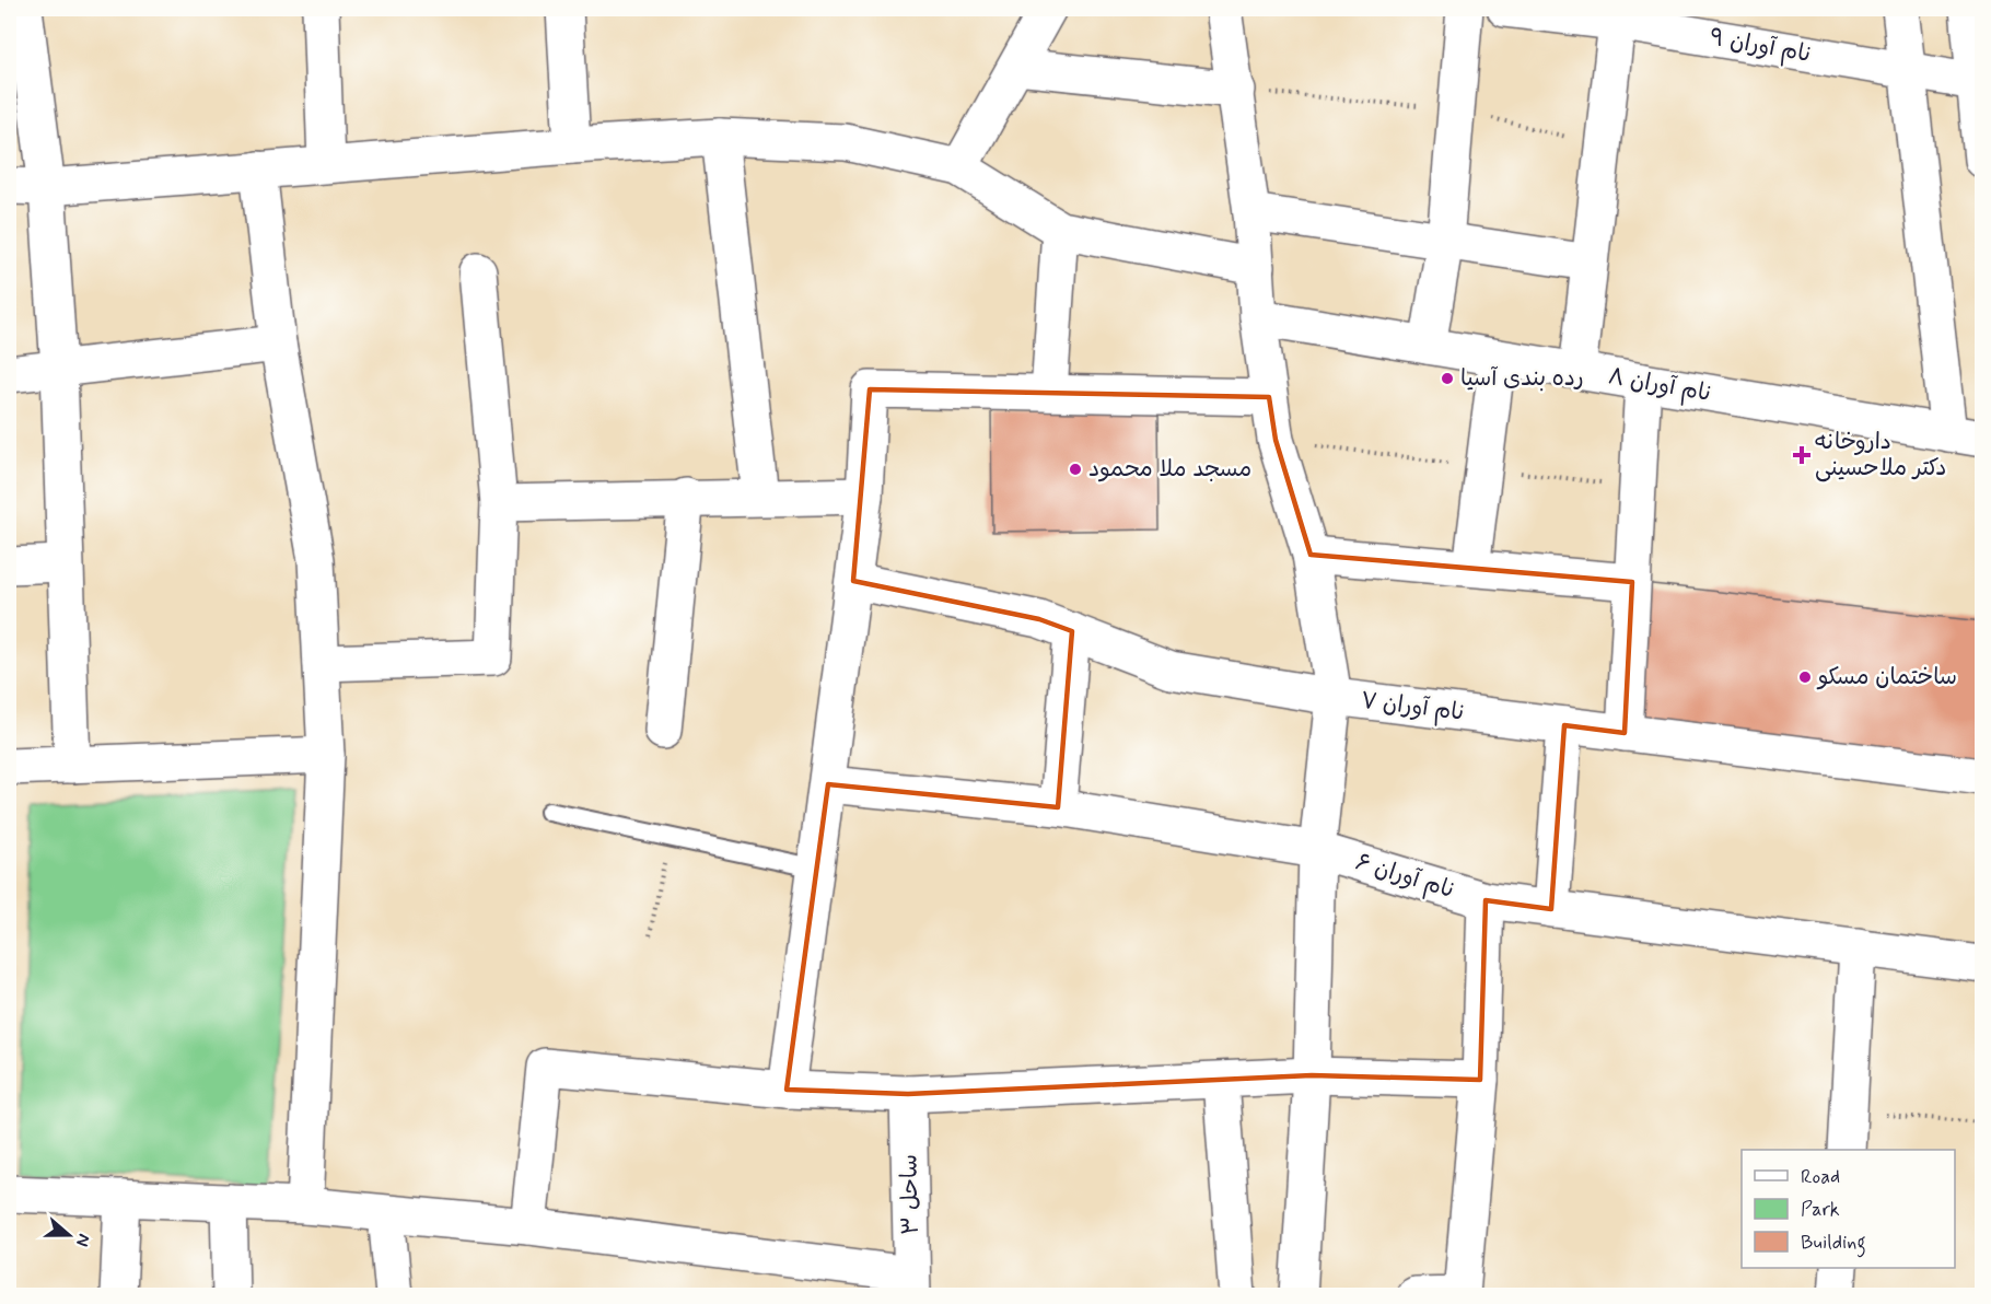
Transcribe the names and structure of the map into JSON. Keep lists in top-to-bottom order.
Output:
{
  "streets": {
    "main road": [
      "نام آوران ۹",
      "نام آوران ۸",
      "نام آوران ۷",
      "نام آوران ۶",
      "ساحل ۳"
    ]
  },
  "places": {
    "other": ["رده بندی آسیا", "مسجد ملا محمود", "ساختمان مسکو"],
    "health": ["داروخانه دکتر ملاحسینی"]
  },
  "legend": ["Road", "Park", "Building"],
  "north": "right"
}
